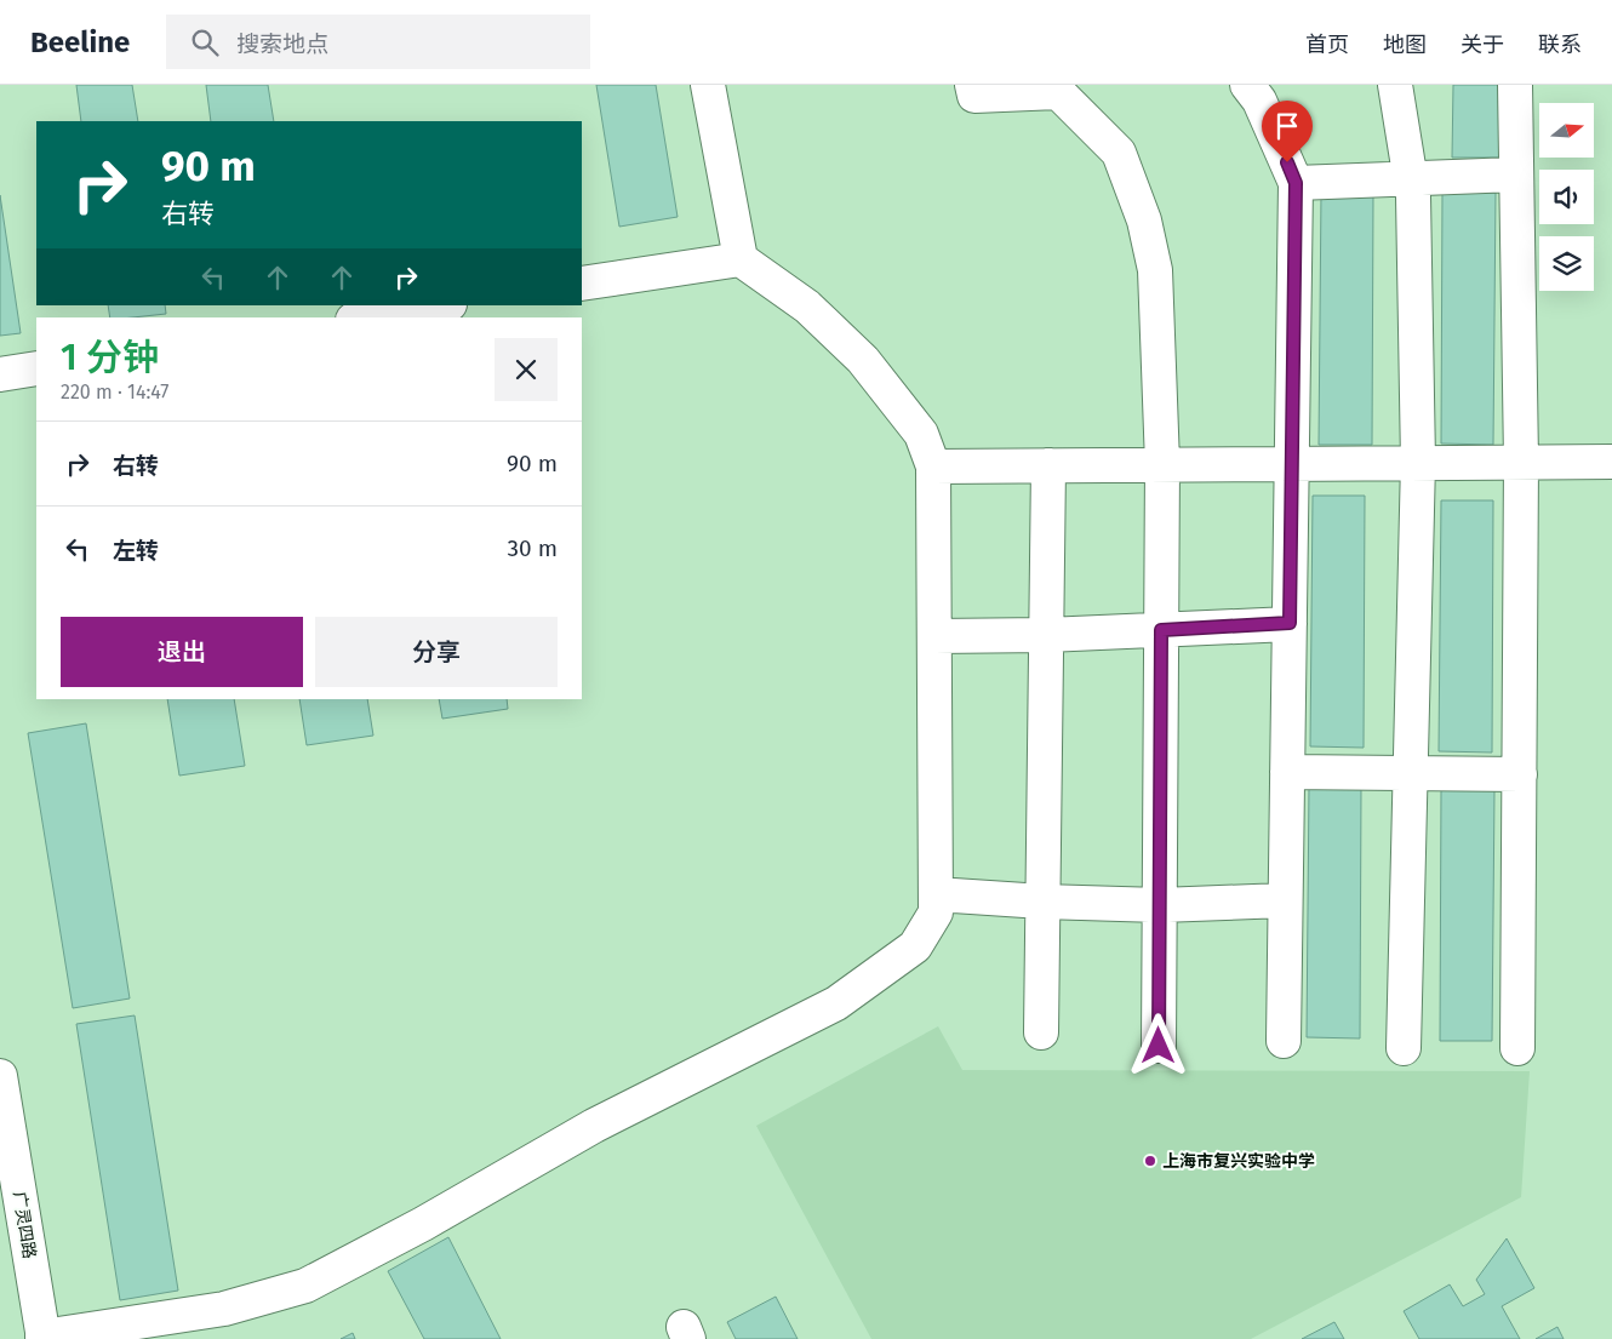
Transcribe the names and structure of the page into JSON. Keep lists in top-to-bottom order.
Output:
{
  "streets": {
    "street": ["广灵四路"]
  },
  "places": ["上海市复兴实验中学"],
  "north": "right",
  "page": {
    "header": "Beeline",
    "search": "搜索地点",
    "nav": [
      "首页",
      "地图",
      "关于",
      "联系"
    ],
    "turn": ["90 m", "右转"],
    "heading": ["1 分钟", "220 m · 14:47"],
    "list": [
      {
        "name": "右转",
        "value": "90 m"
      },
      {
        "name": "左转",
        "value": "30 m"
      }
    ],
    "buttons": ["退出", "分享"]
  }
}
